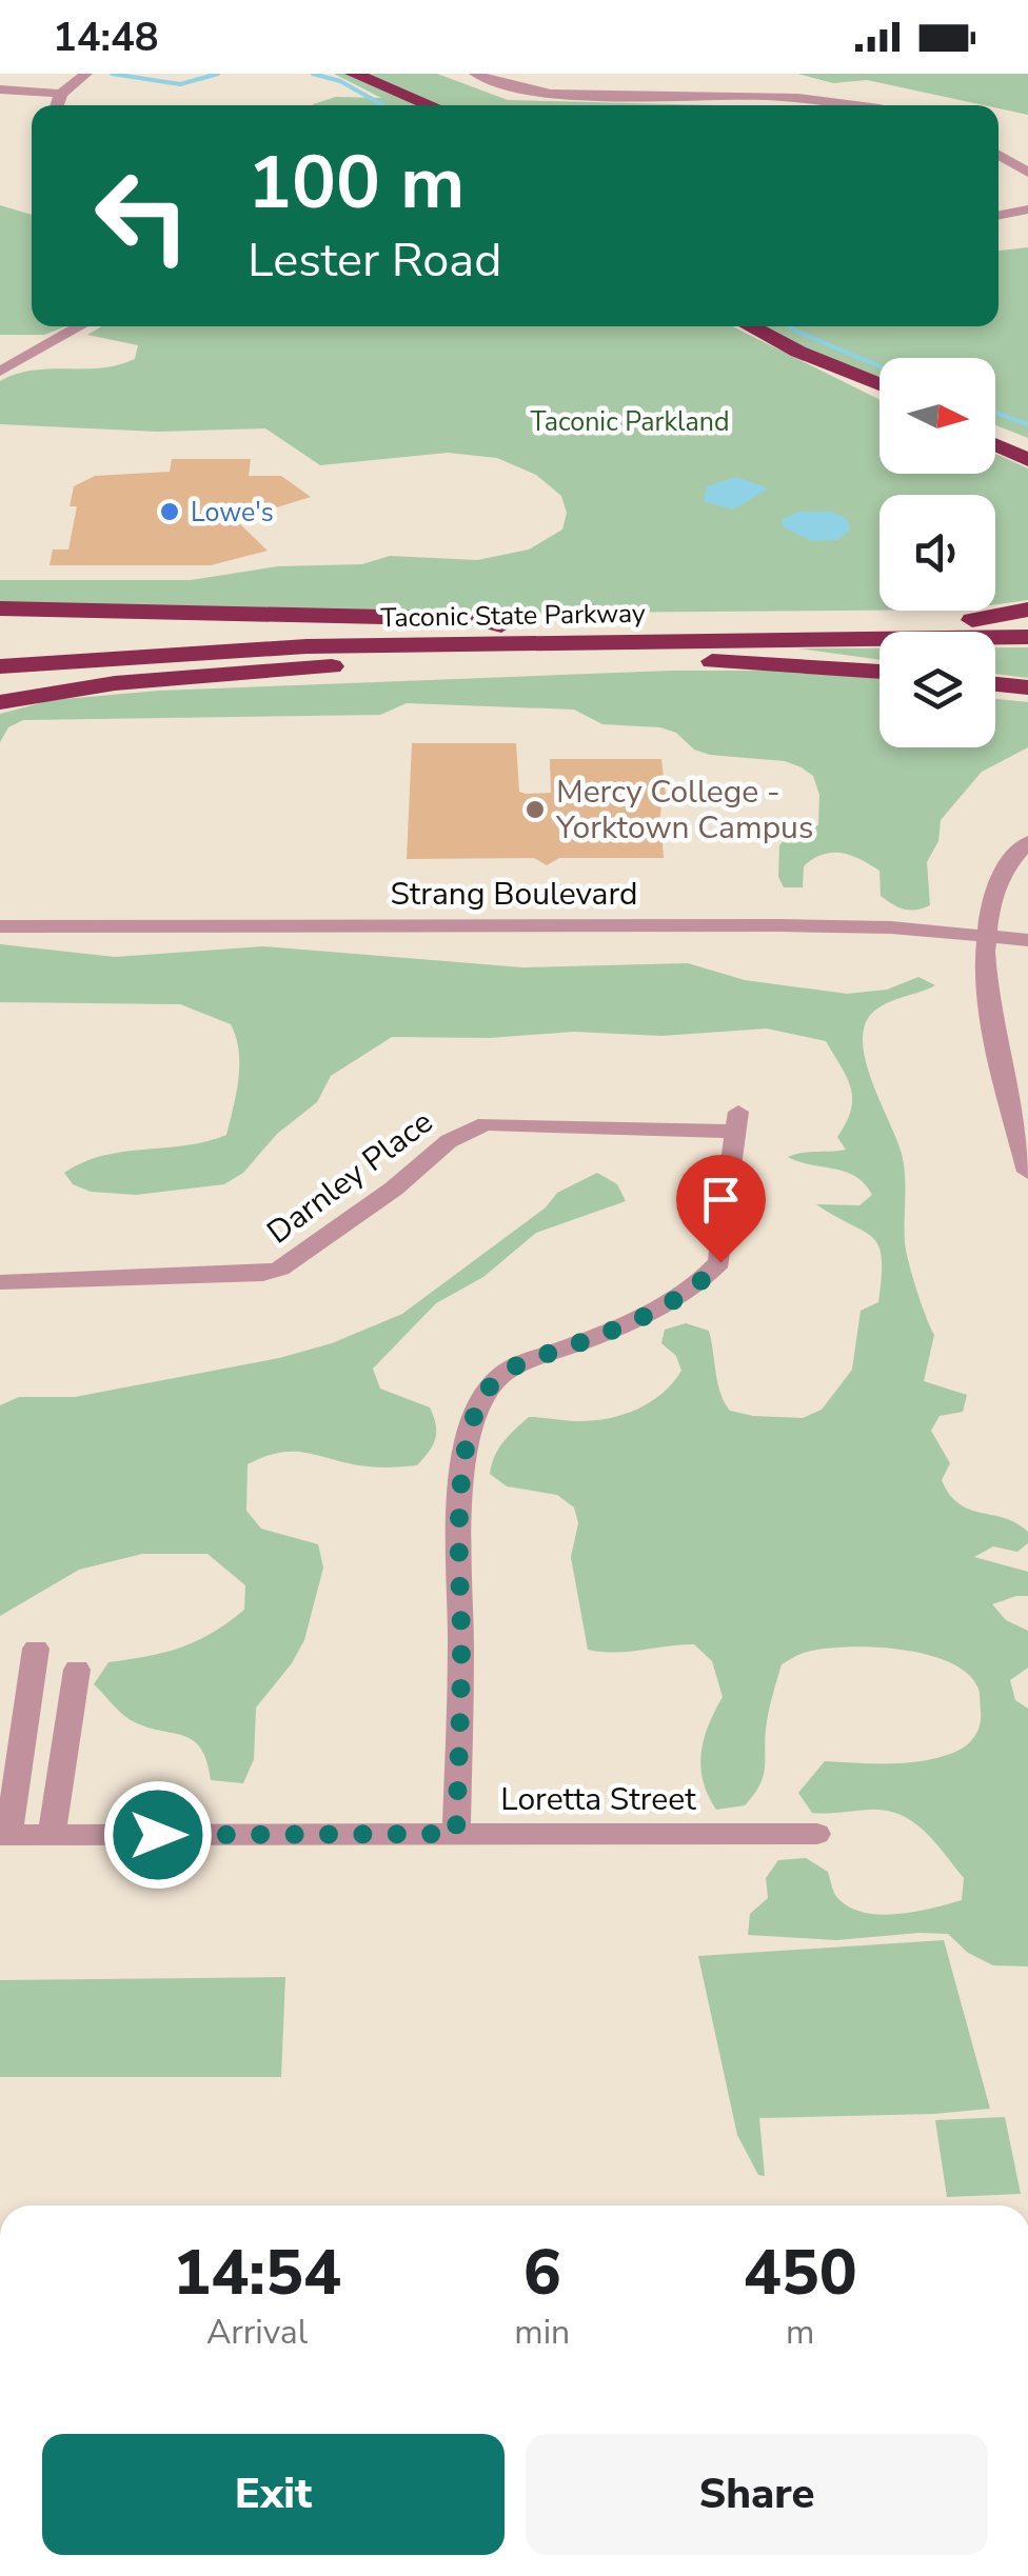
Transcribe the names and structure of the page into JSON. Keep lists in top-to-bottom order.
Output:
{
  "streets": {
    "highway": ["Taconic State Parkway"],
    "street": ["Strang Boulevard", "Darnley Place", "Loretta Street"]
  },
  "crossings": [
    ["Darnley Place", "Loretta Street"]
  ],
  "parks": ["Taconic Parkland"],
  "places": ["Lowe's", "Mercy College - Yorktown Campus"],
  "north": "right",
  "page": {
    "status": "14:48",
    "turn": ["100 m", "Lester Road"],
    "eta": [
      "14:54",
      "Arrival",
      "6",
      "min",
      "450",
      "m"
    ],
    "buttons": ["Exit", "Share"]
  }
}
